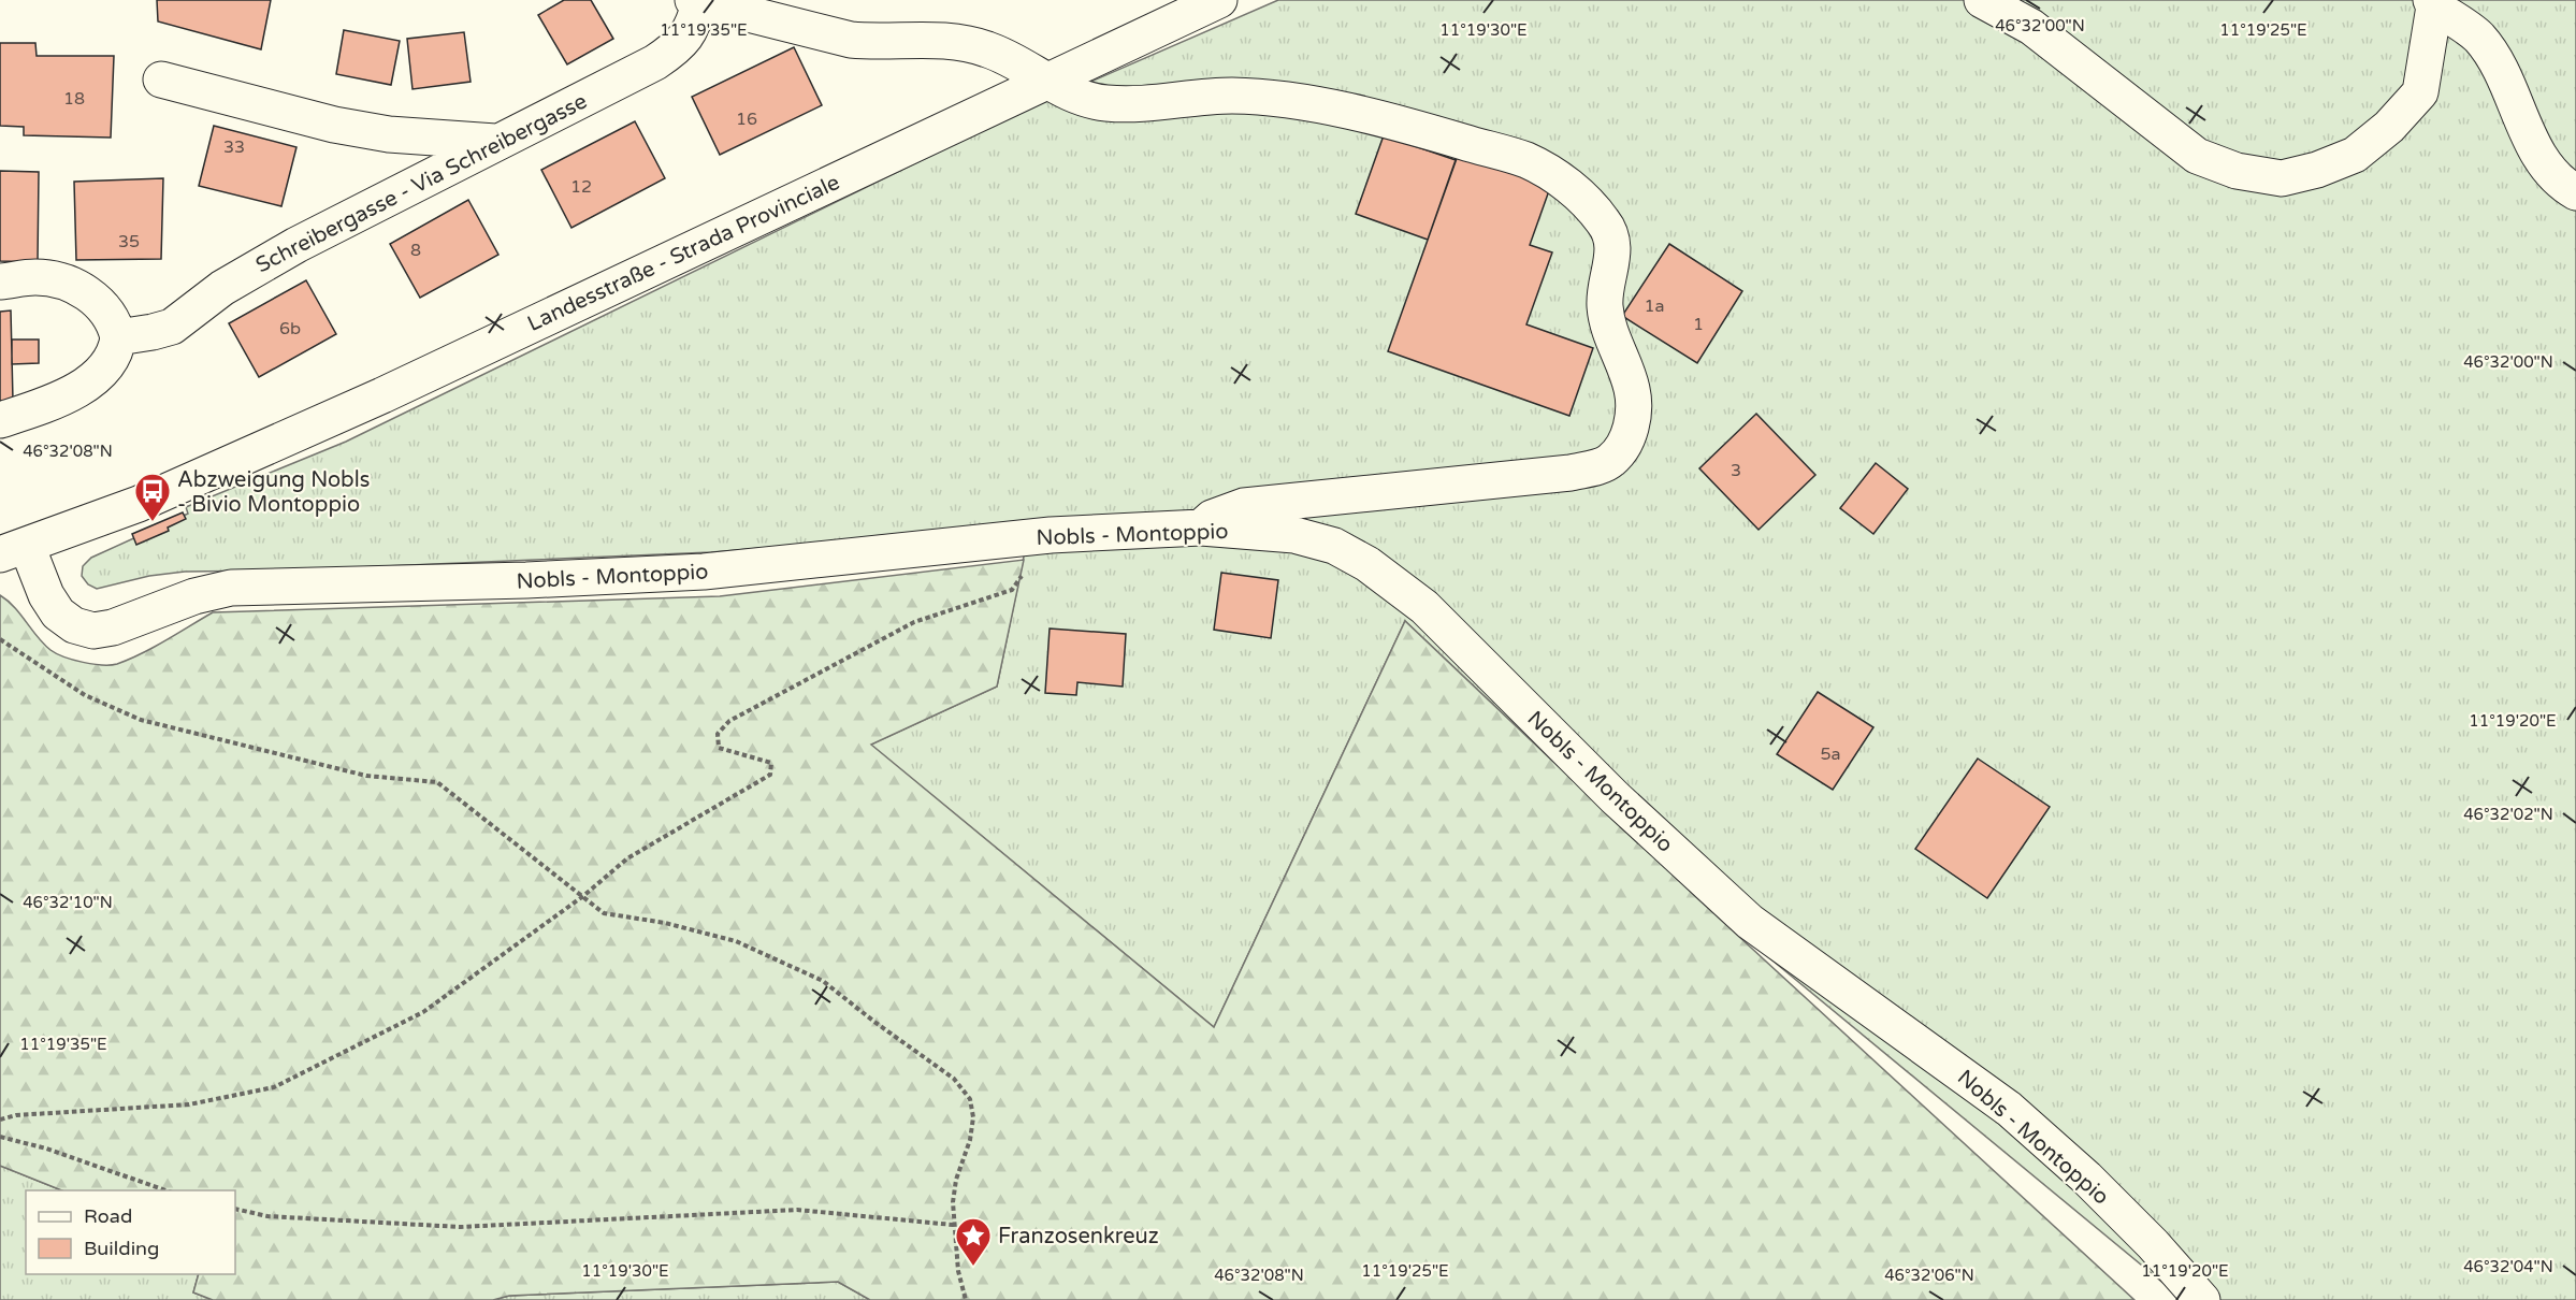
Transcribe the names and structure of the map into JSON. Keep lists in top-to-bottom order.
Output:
{
  "streets": {
    "street": ["Schreibergasse - Via Schreibergasse", "Landesstraße - Strada Provinciale", "Nobls - Montoppio"]
  },
  "crossings": [
    ["Landesstraße - Strada Provinciale", "Nobls - Montoppio"]
  ],
  "places": {
    "bus stop": ["Abzweigung Nobls - Bivio Montoppio"],
    "place": ["Franzosenkreuz"]
  },
  "house_numbers": [
    "18",
    "16",
    "33",
    "12",
    "35",
    "8",
    "1a",
    "1",
    "6b",
    "3",
    "5a"
  ],
  "legend": ["Road", "Building"],
  "coordinates": [
    "46°32'00\"N",
    "11°19'35\"E",
    "11°19'30\"E",
    "11°19'25\"E",
    "46°32'08\"N",
    "11°19'20\"E",
    "46°32'02\"N",
    "46°32'10\"N",
    "46°32'04\"N",
    "46°32'06\"N"
  ]
}
